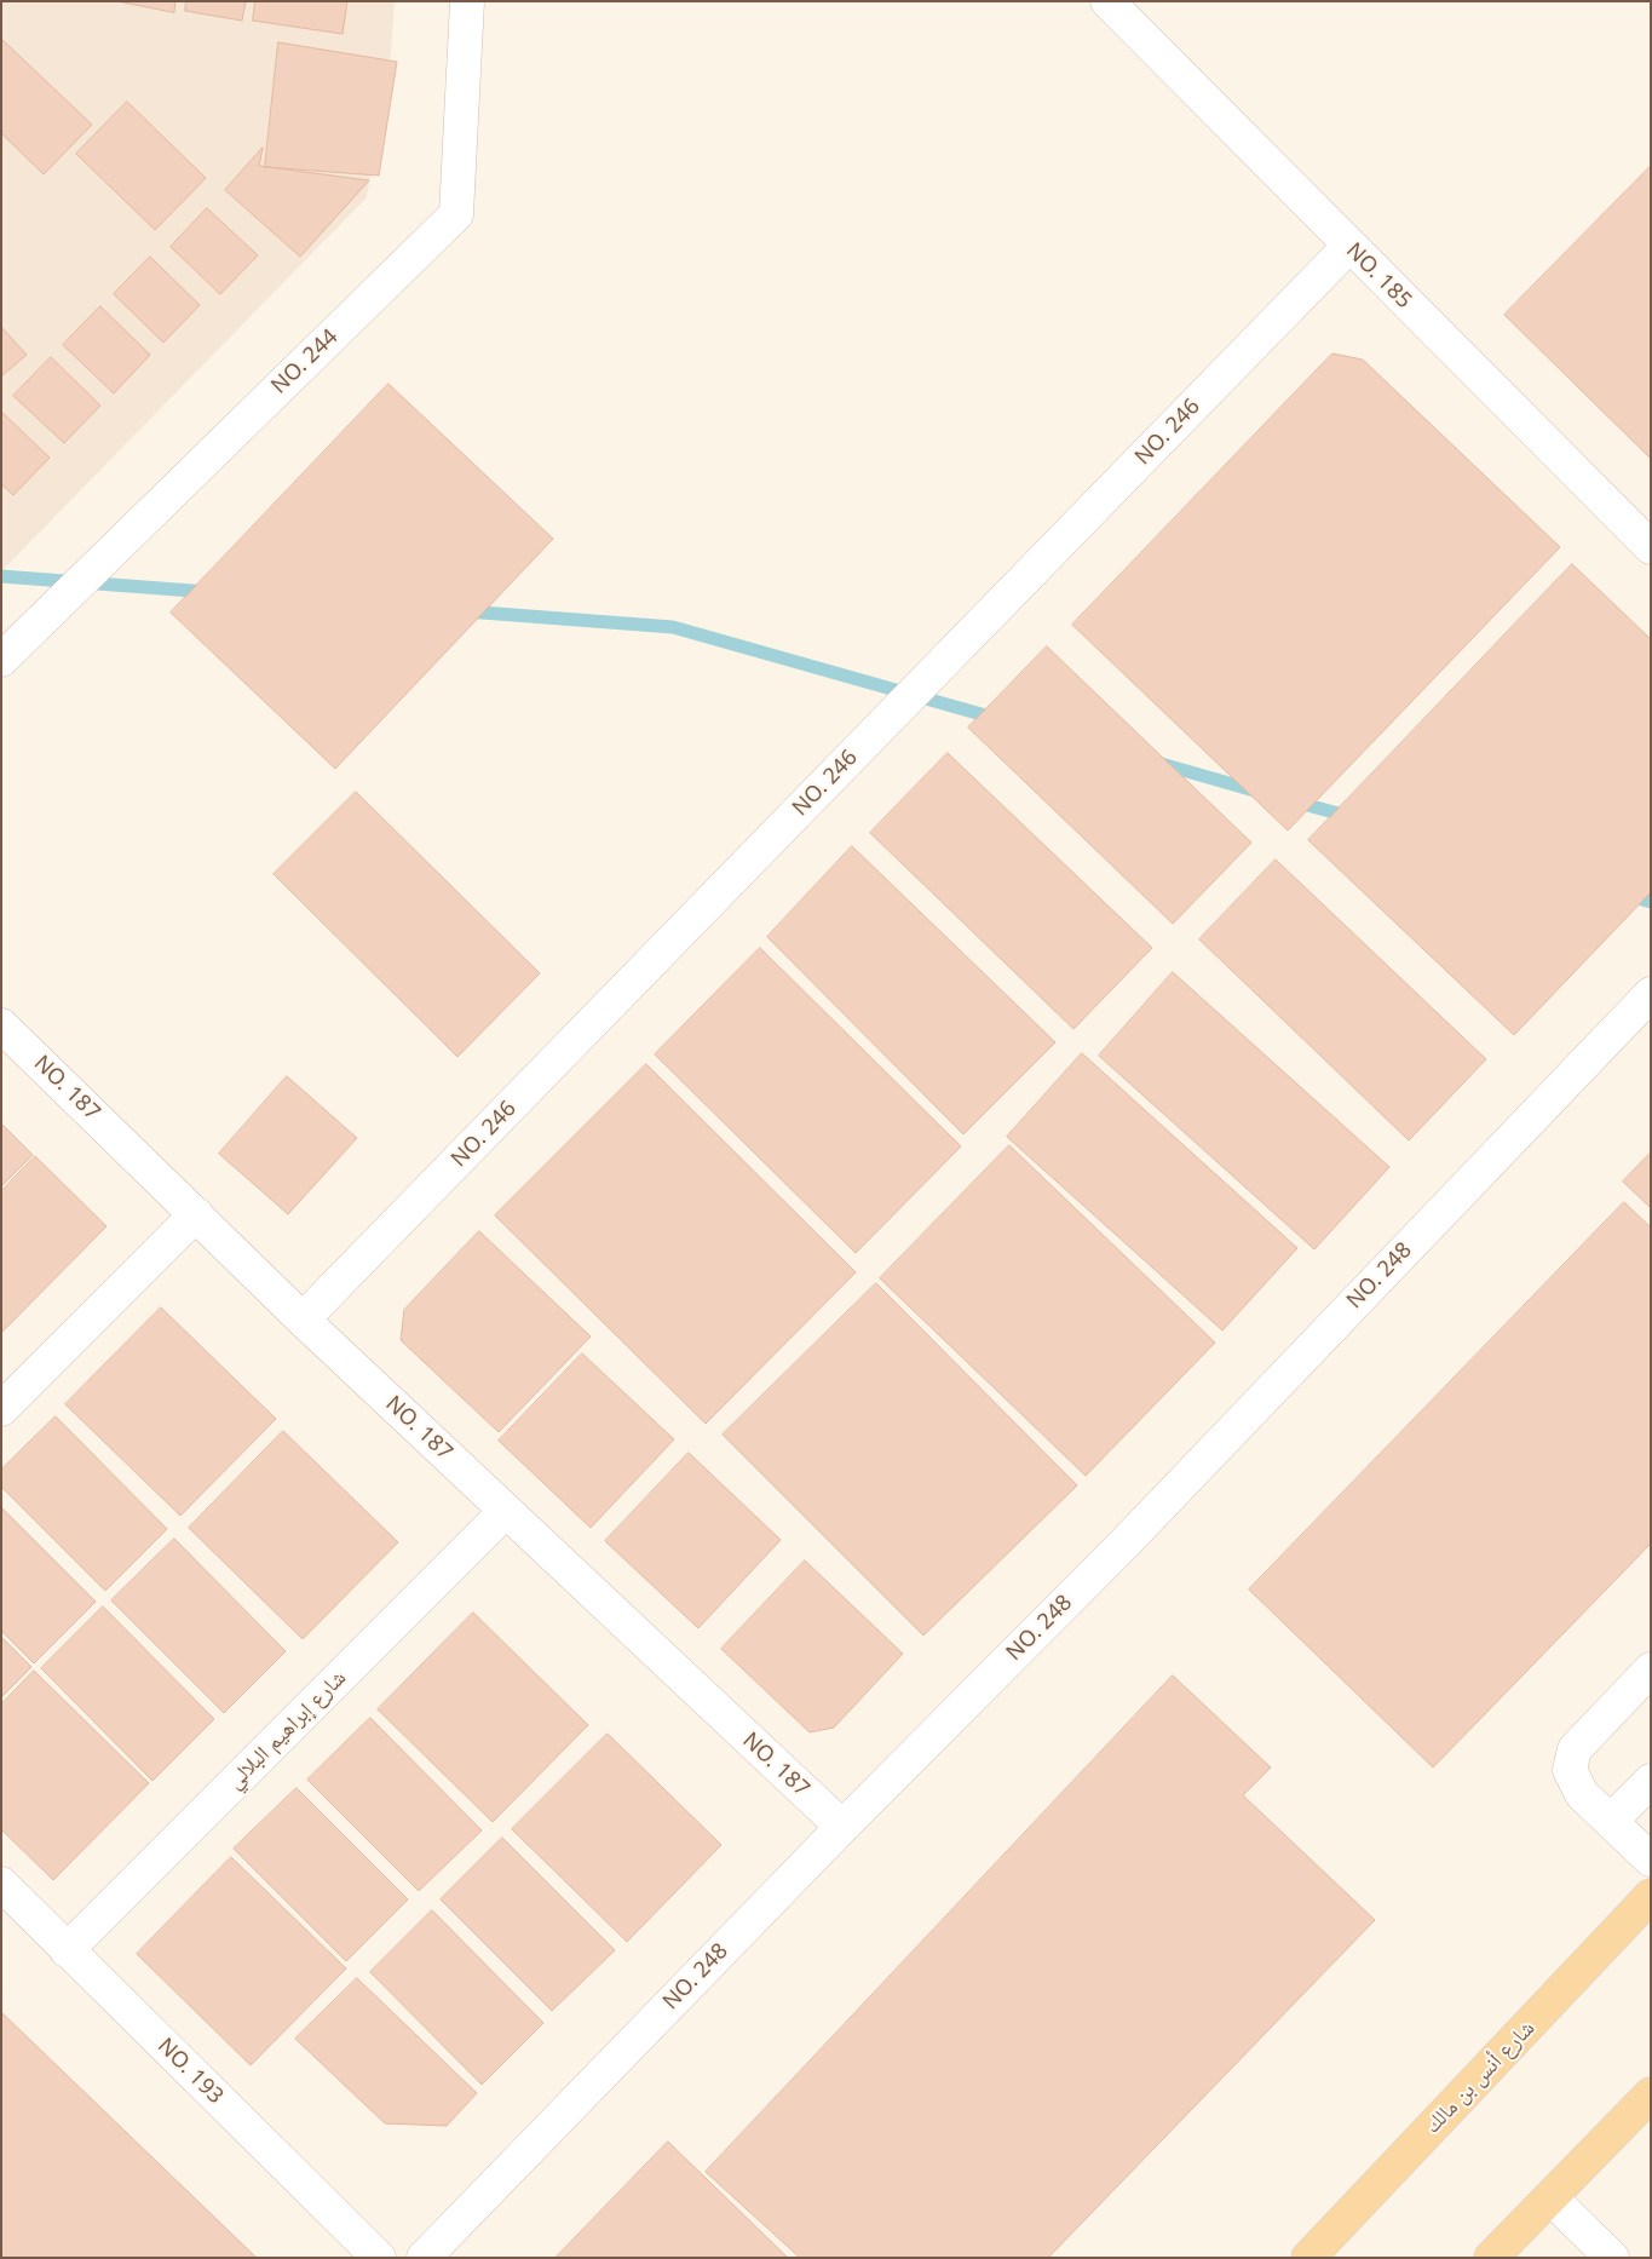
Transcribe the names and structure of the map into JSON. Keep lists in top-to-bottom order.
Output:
{
  "streets": {
    "main road": ["شارع أنس بن مالك"],
    "street": [
      "NO. 185",
      "NO. 244",
      "NO. 246",
      "NO. 187",
      "NO. 248",
      "شارع إبراهيم البلالي",
      "NO. 193"
    ]
  },
  "crossings": [
    ["NO. 185", "NO. 246"],
    ["NO. 246", "NO. 187"],
    ["NO. 187", "NO. 248"],
    ["NO. 187", "شارع إبراهيم البلالي"],
    ["شارع إبراهيم البلالي", "NO. 193"]
  ]
}
